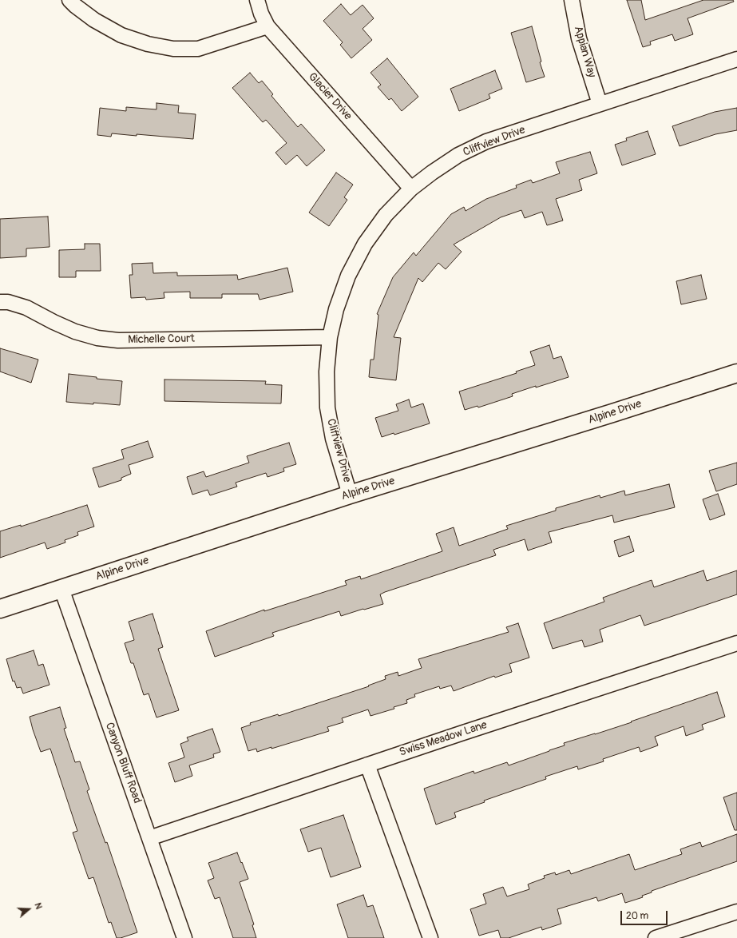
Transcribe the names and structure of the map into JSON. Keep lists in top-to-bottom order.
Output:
{
  "streets": {
    "street": [
      "Appian Way",
      "Glacier Drive",
      "Cliffview Drive",
      "Michelle Court",
      "Alpine Drive",
      "Swiss Meadow Lane",
      "Canyon Bluff Road"
    ]
  },
  "crossings": [
    ["Appian Way", "Cliffview Drive"],
    ["Glacier Drive", "Cliffview Drive"],
    ["Cliffview Drive", "Michelle Court"],
    ["Cliffview Drive", "Alpine Drive"],
    ["Alpine Drive", "Canyon Bluff Road"],
    ["Swiss Meadow Lane", "Canyon Bluff Road"]
  ],
  "scale_bar": "20 m",
  "north": "right"
}
